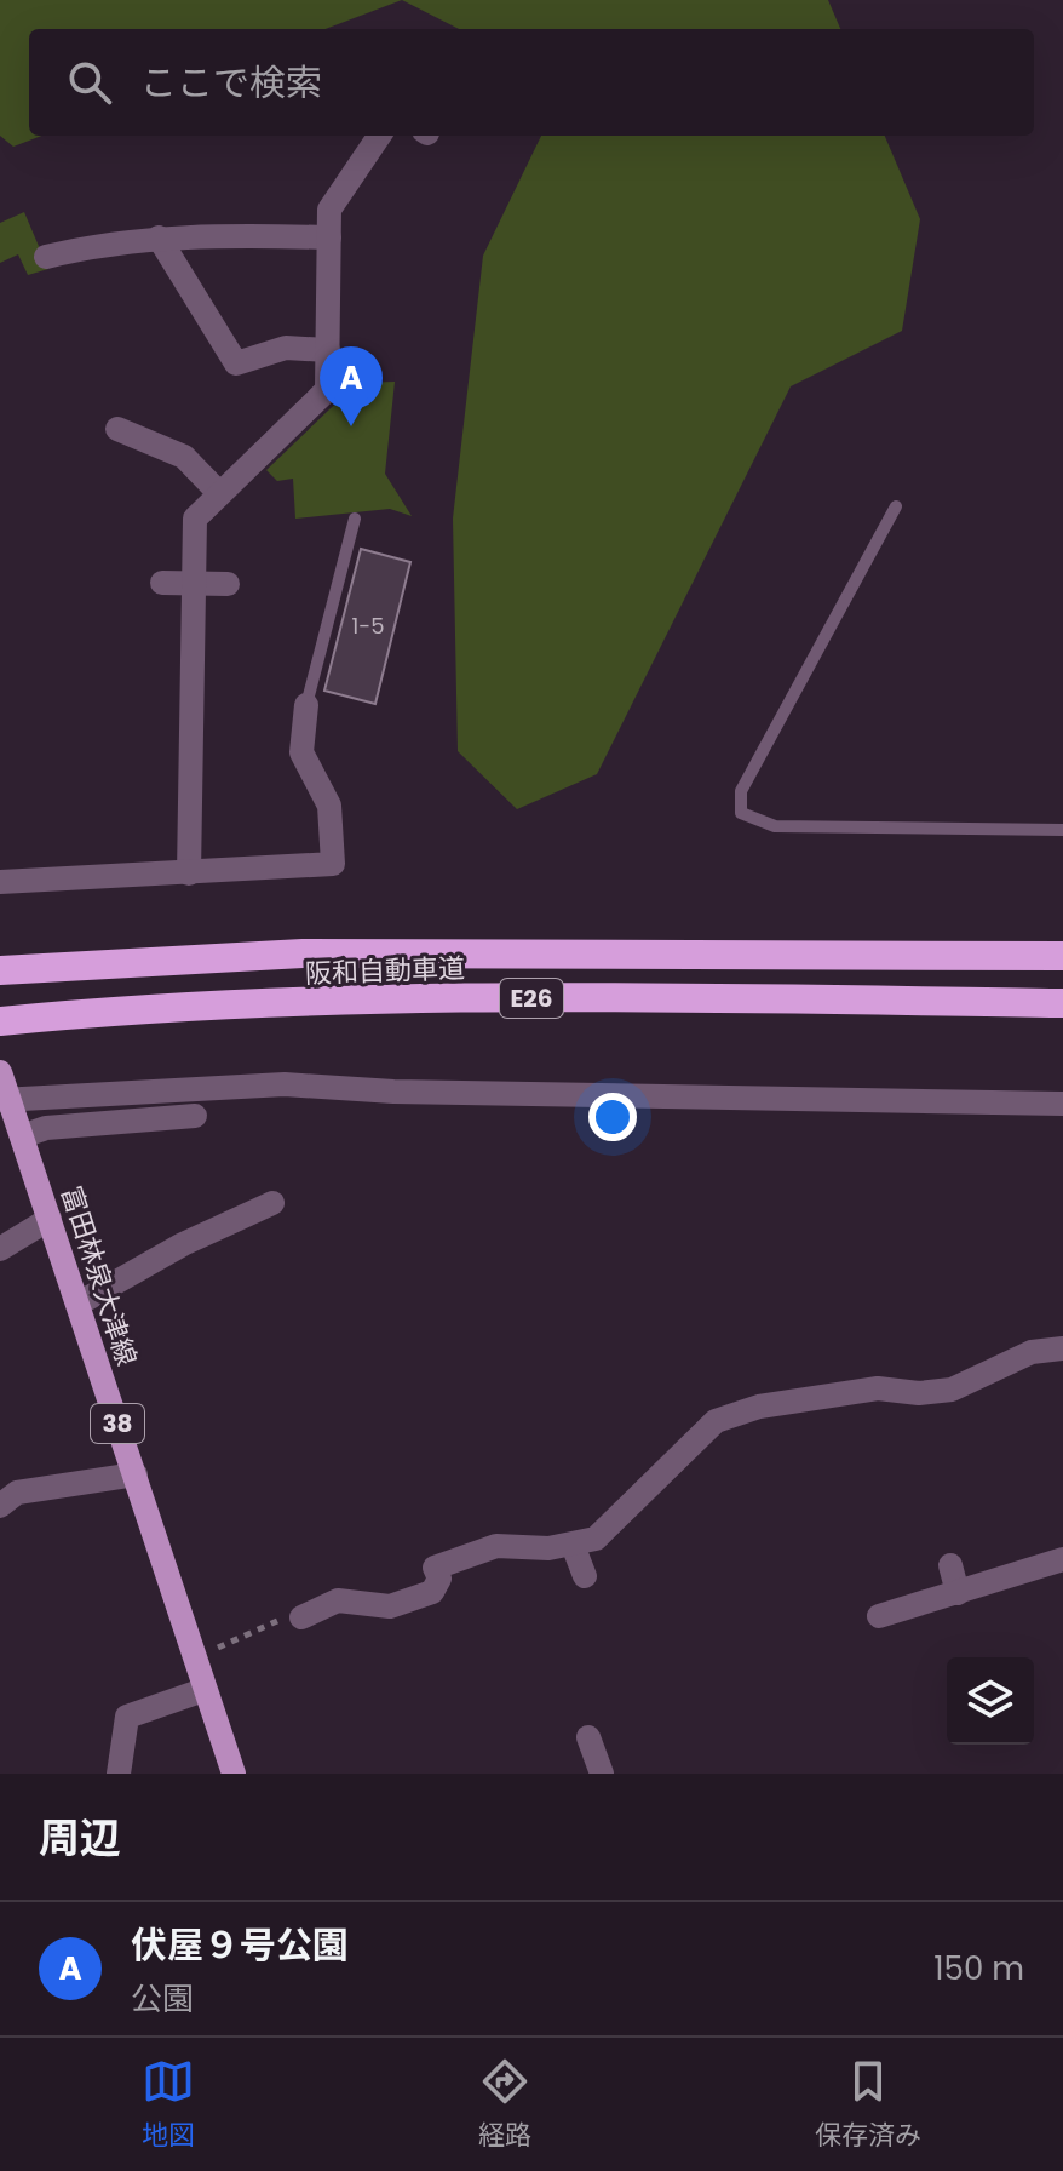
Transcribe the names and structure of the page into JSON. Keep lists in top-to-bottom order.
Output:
{
  "streets": {
    "highway": ["阪和自動車道", "E26"],
    "main road": ["富田林泉大津線", "38"]
  },
  "house_numbers": ["1-5"],
  "page": {
    "search": "ここで検索",
    "pins": "A",
    "heading": "周辺",
    "list": [
      {
        "mark": "A",
        "name": "伏屋９号公園",
        "note": "公園",
        "value": "150 m"
      }
    ],
    "nav": ["地図", "経路", "保存済み"]
  }
}
